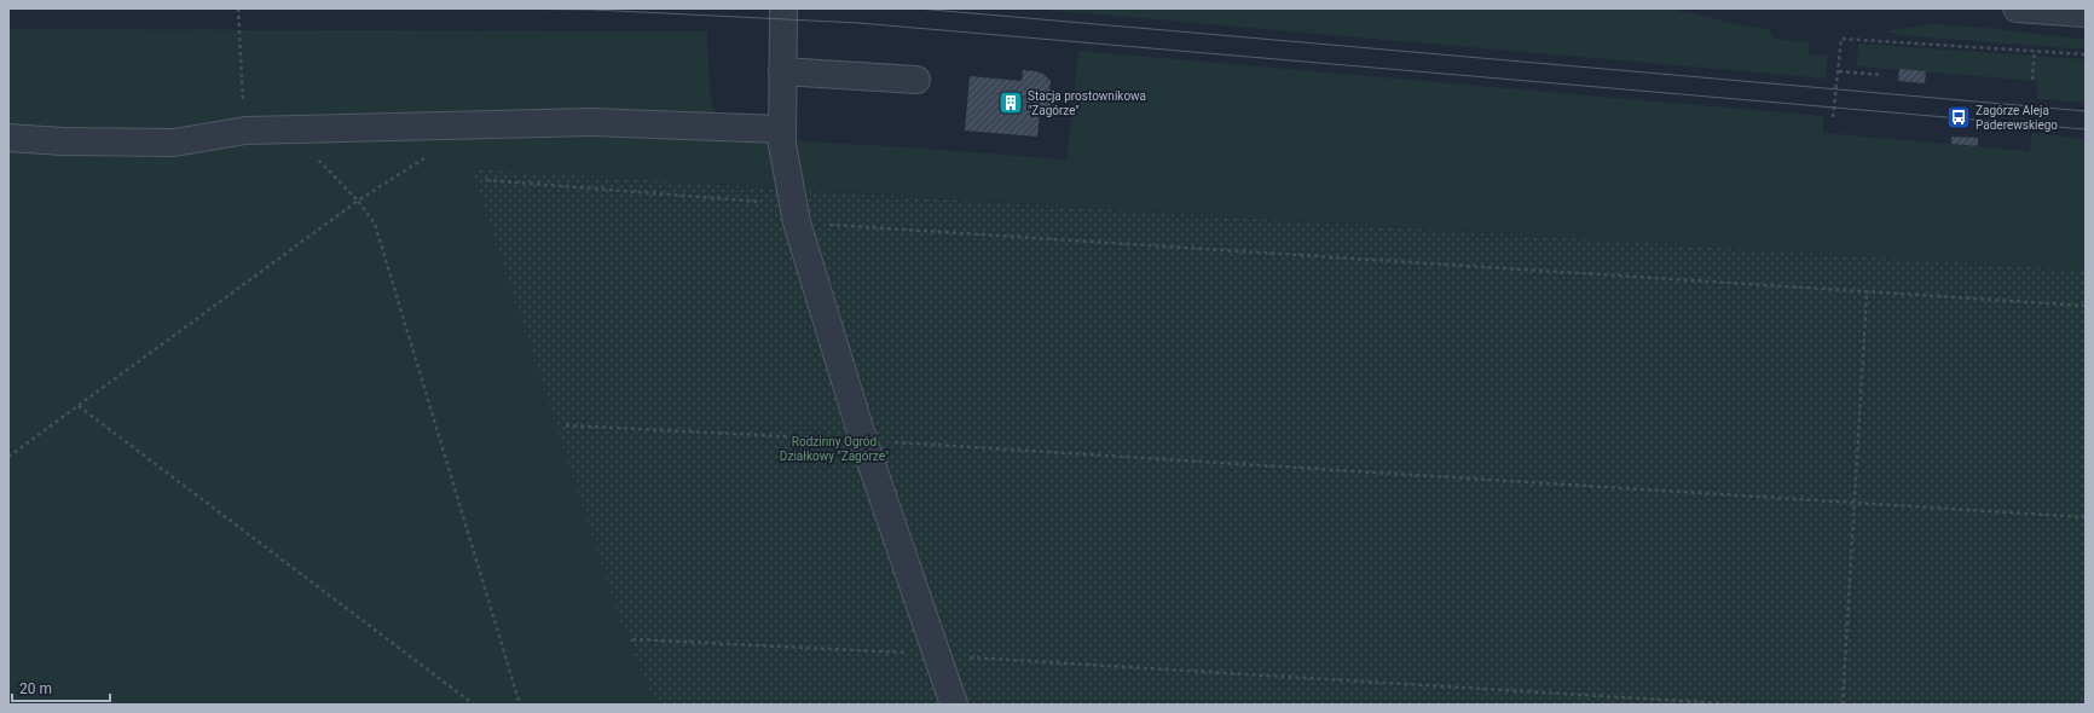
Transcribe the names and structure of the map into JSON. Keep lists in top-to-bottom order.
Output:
{
  "parks": ["Rodzinny Ogród Działkowy \"Zagórze\""],
  "places": {
    "building": ["Stacja prostownikowa \"Zagórze\""],
    "bus stop": ["Zagórze Aleja Paderewskiego"]
  },
  "scale_bar": "20 m"
}
